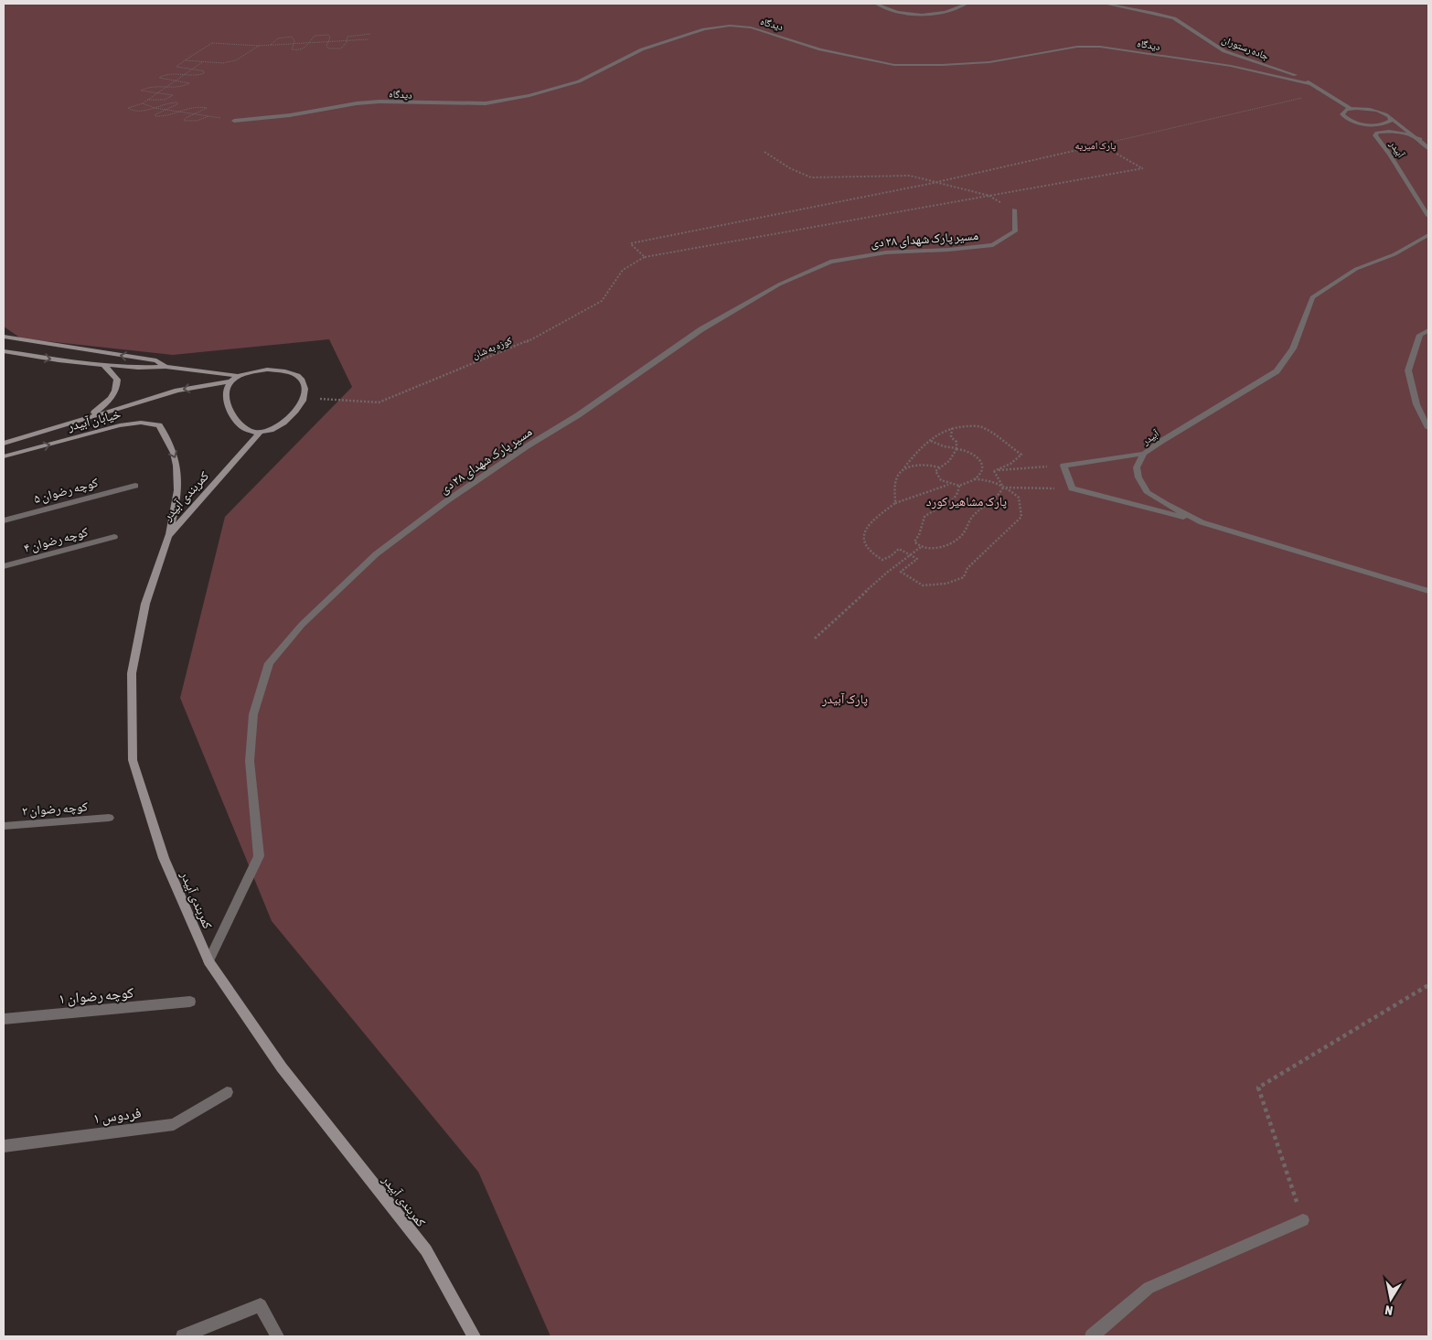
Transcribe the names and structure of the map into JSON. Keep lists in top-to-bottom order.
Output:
{
  "streets": {
    "main road": ["خیابان آبیدر", "کمربندی آبیدر"],
    "street": [
      "دیدگاه",
      "جاده رستوران",
      "آبیدر",
      "مسیر پارک شهدای ۲۸ دی",
      "کوچه رضوان ۵",
      "کوچه رضوان ۴",
      "کوچه رضوان ۲",
      "کوچه رضوان ۱",
      "فردوس ۱"
    ],
    "path": ["کوزه به شان"]
  },
  "crossings": [
    ["دیدگاه", "جاده رستوران"],
    ["مسیر پارک شهدای ۲۸ دی", "کمربندی آبیدر"],
    ["کوزه به شان", "خیابان آبیدر"],
    ["کوزه به شان", "کمربندی آبیدر"],
    ["خیابان آبیدر", "کمربندی آبیدر"]
  ],
  "parks": ["پارک امیریه", "پارک مشاهیر کورد", "پارک آبیدر"],
  "north": "bottom"
}
